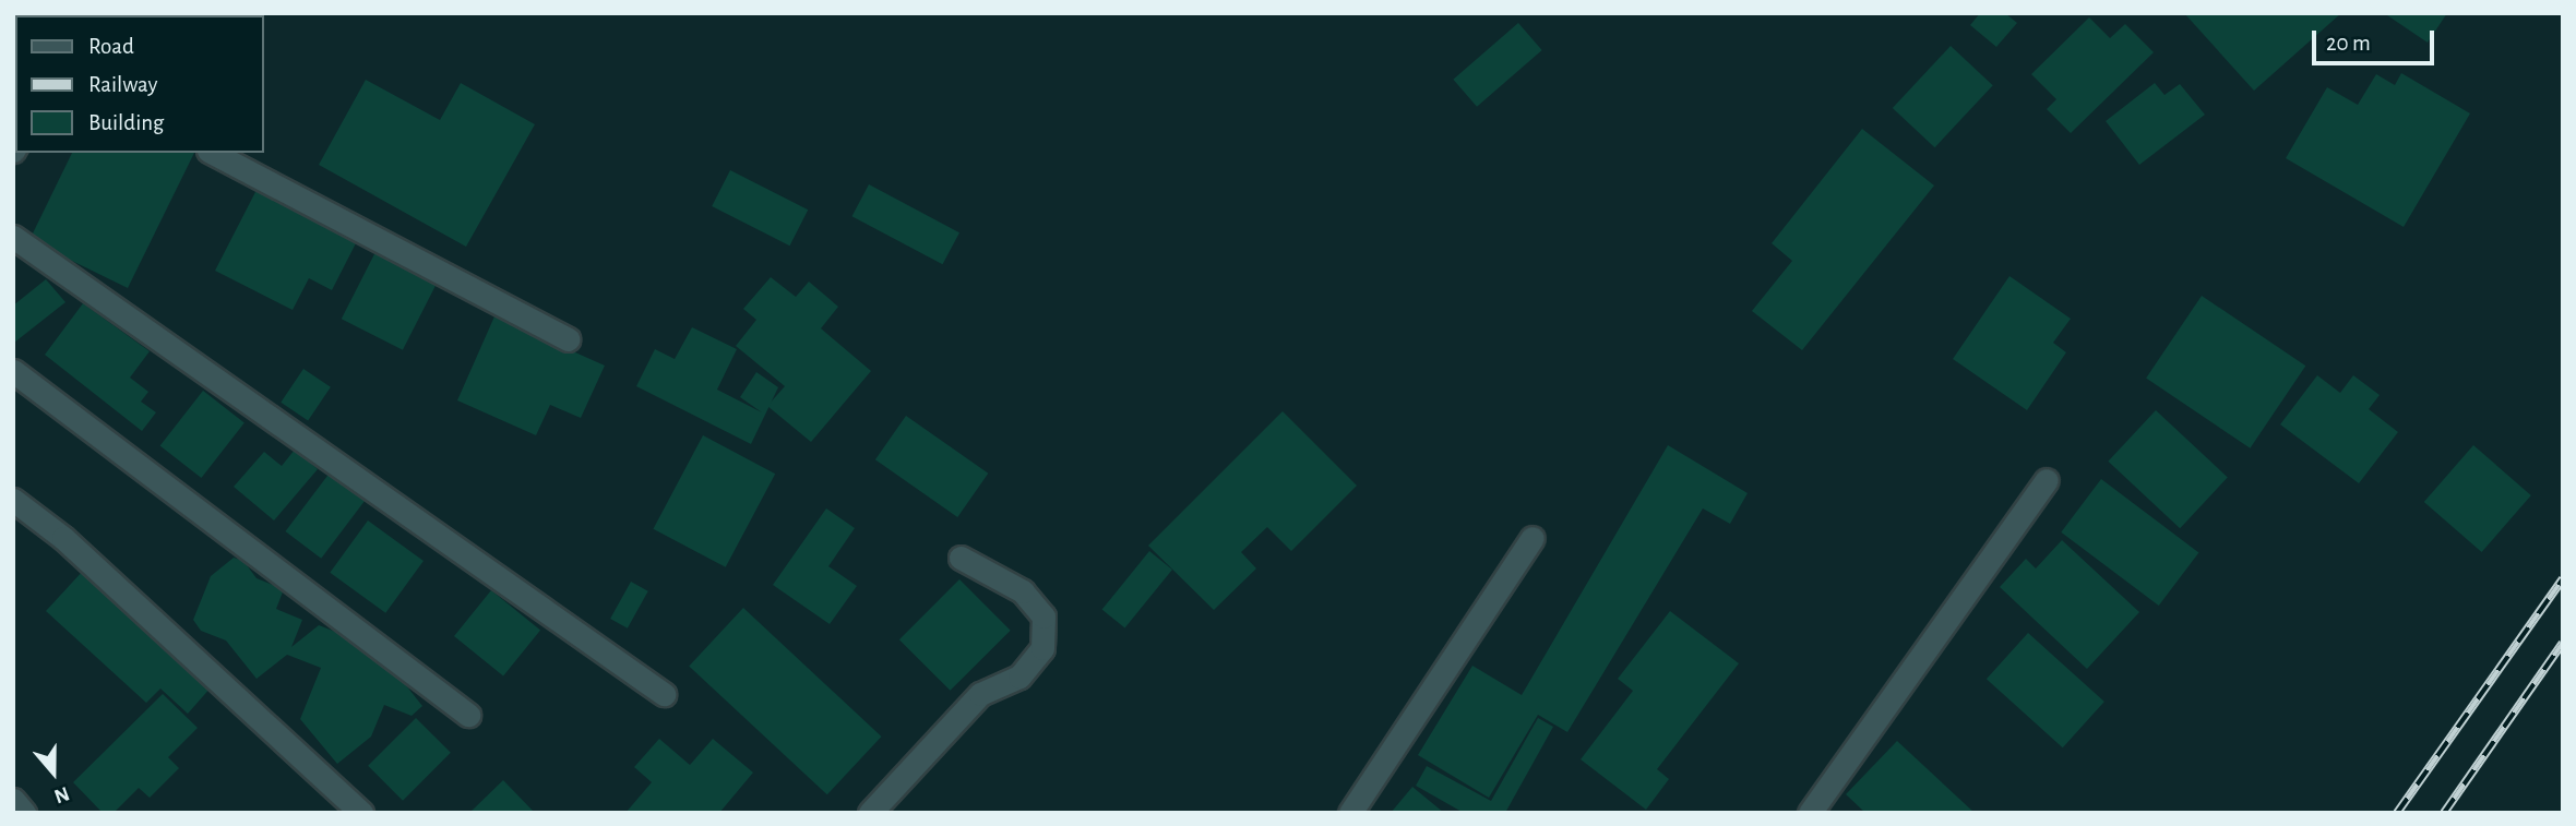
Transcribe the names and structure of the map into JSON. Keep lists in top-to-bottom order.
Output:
{
  "legend": ["Road", "Railway", "Building"],
  "scale_bar": "20 m",
  "north": "bottom"
}
